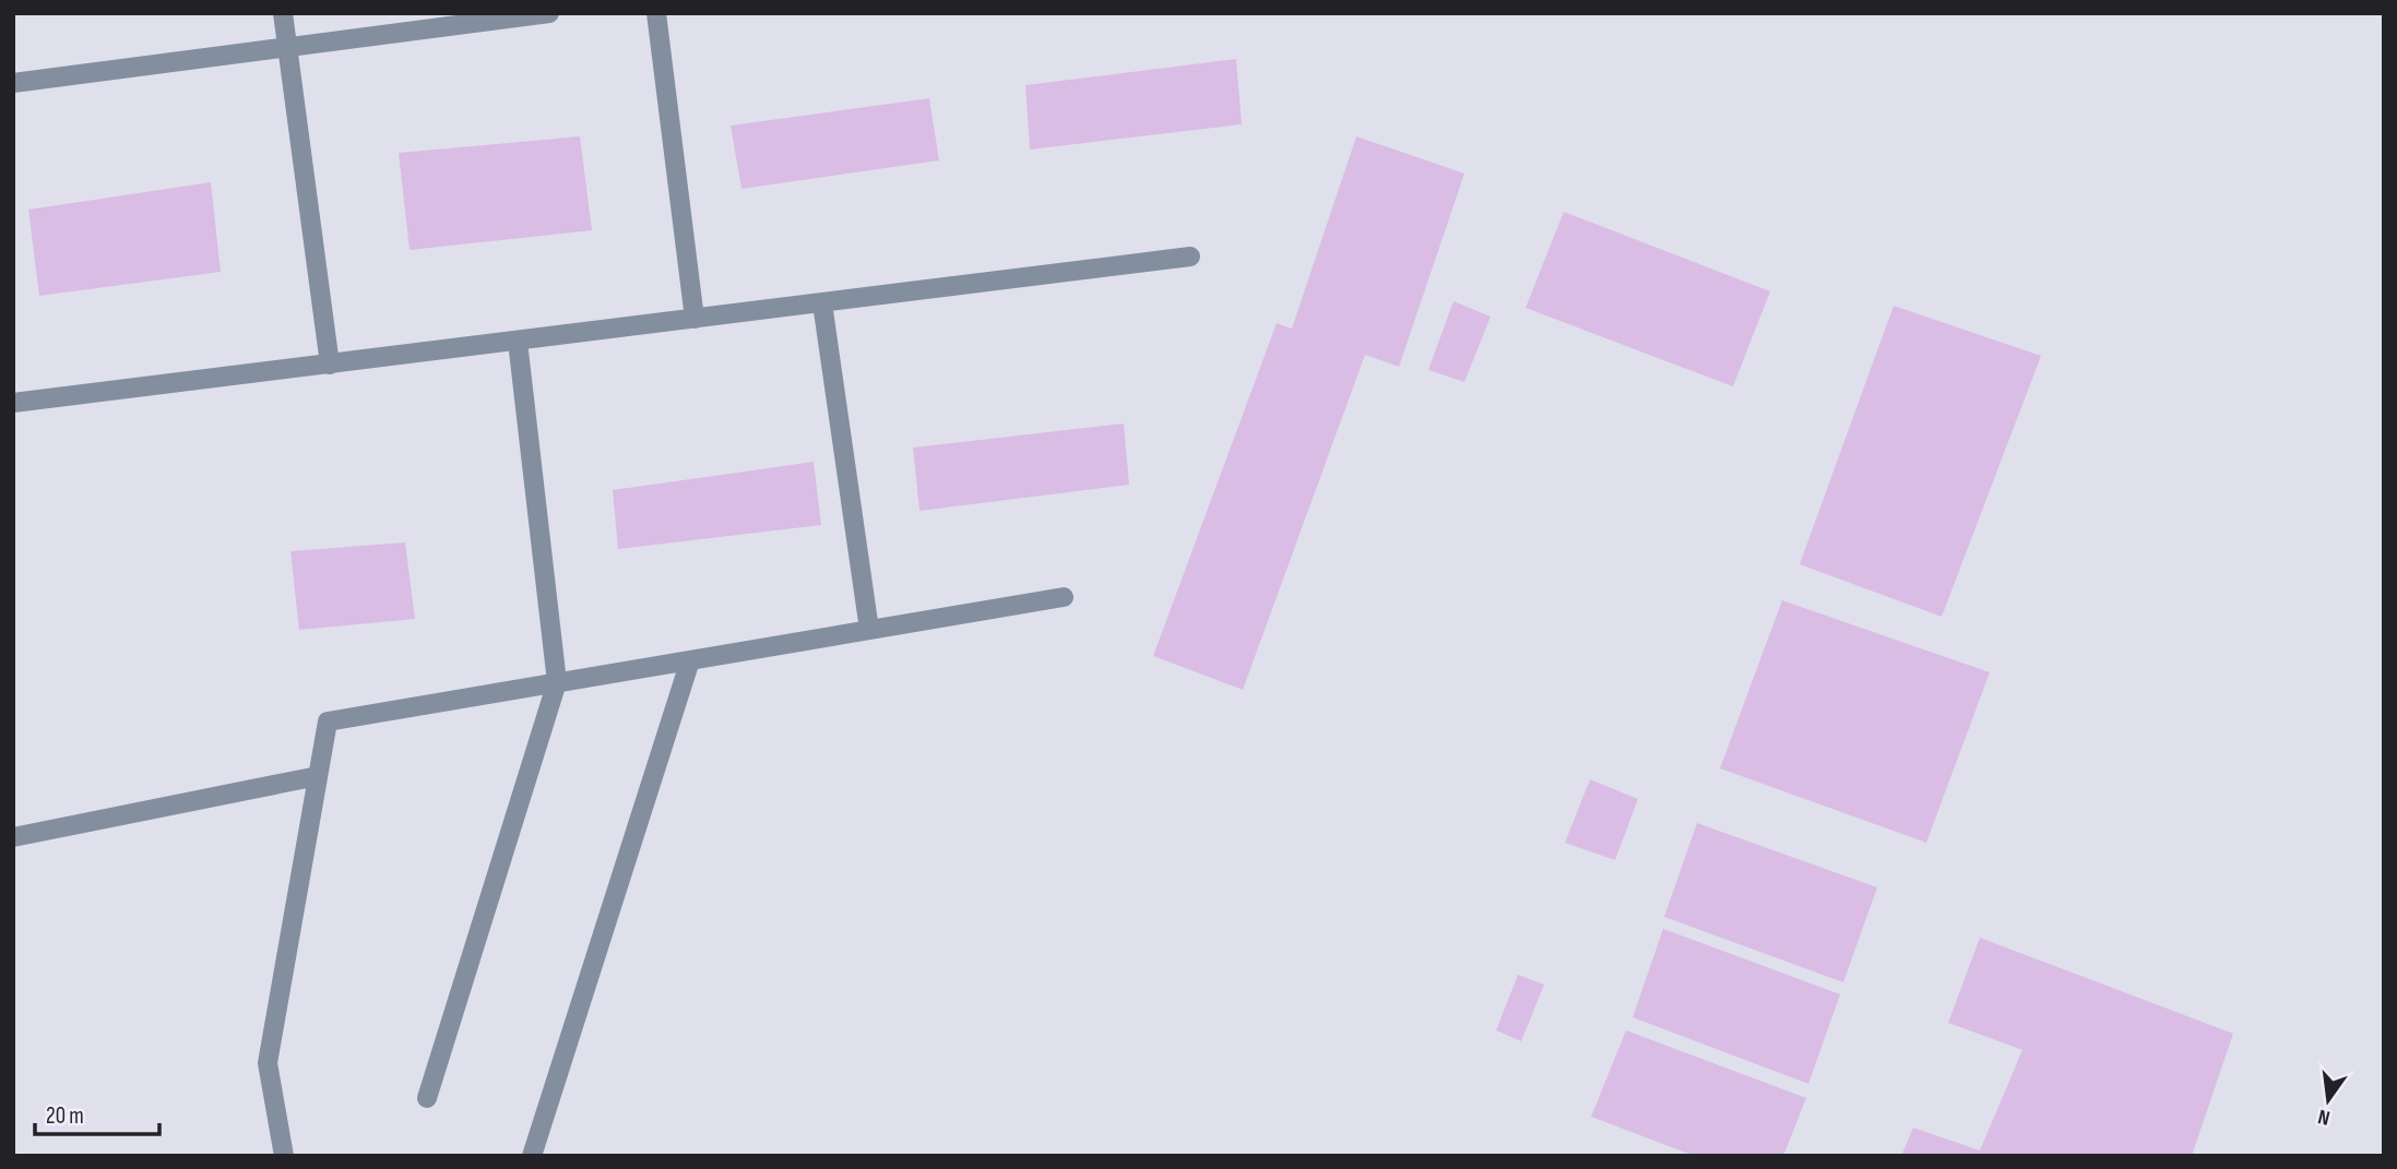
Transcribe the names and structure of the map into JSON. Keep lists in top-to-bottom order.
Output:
{
  "scale_bar": "20 m",
  "north": "bottom"
}
